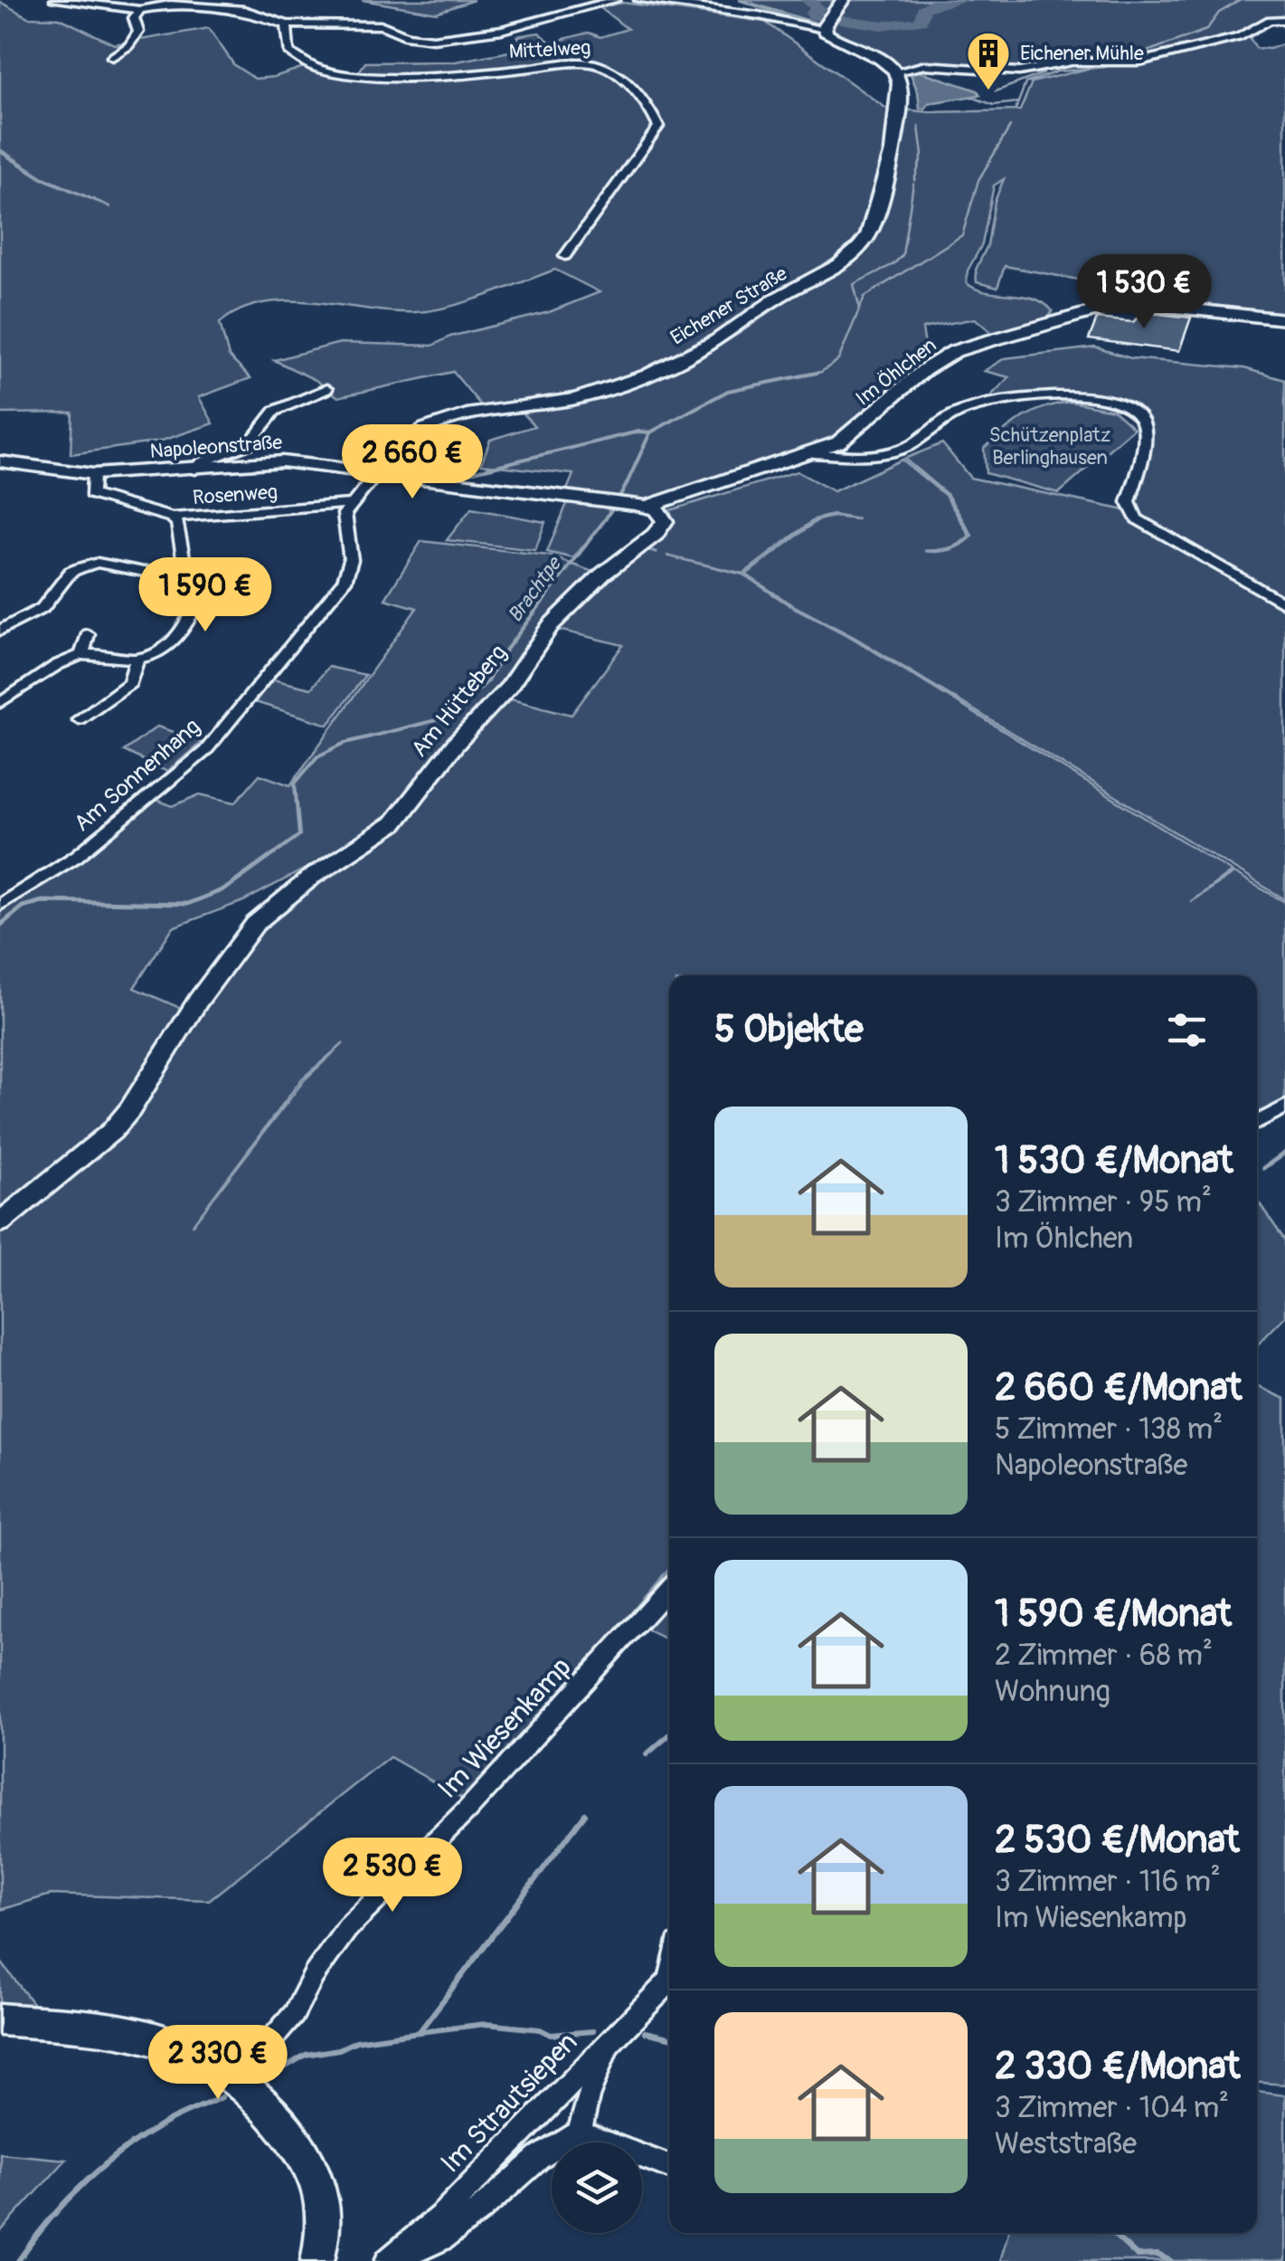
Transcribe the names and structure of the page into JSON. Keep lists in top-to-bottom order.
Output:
{
  "streets": {
    "main road": [
      "Eichener Straße",
      "Im Öhlchen",
      "Napoleonstraße",
      "Am Hütteberg"
    ],
    "street": [
      "Mittelweg",
      "Rosenweg",
      "Am Sonnenhang",
      "Im Wiesenkamp",
      "Im Strautsiepen"
    ]
  },
  "crossings": [
    ["Eichener Straße", "Napoleonstraße"],
    ["Im Öhlchen", "Napoleonstraße"],
    ["Im Öhlchen", "Am Hütteberg"],
    ["Napoleonstraße", "Rosenweg"],
    ["Napoleonstraße", "Am Hütteberg"],
    ["Rosenweg", "Am Sonnenhang"]
  ],
  "water": ["Brachtpe"],
  "parks": ["Schützenplatz Berlinghausen"],
  "places": {
    "building": ["Eichener Mühle"]
  },
  "page": {
    "price": [
      "1 530 €",
      "2 660 €",
      "1 590 €",
      "2 530 €",
      "2 330 €"
    ],
    "heading": "5 Objekte",
    "list": [
      {
        "name": "1 530 €/Monat",
        "note": "3 Zimmer · 95 m² · Im Öhlchen"
      },
      {
        "name": "2 660 €/Monat",
        "note": "5 Zimmer · 138 m² · Napoleonstraße"
      },
      {
        "name": "1 590 €/Monat",
        "note": "2 Zimmer · 68 m² · Wohnung"
      },
      {
        "name": "2 530 €/Monat",
        "note": "3 Zimmer · 116 m² · Im Wiesenkamp"
      },
      {
        "name": "2 330 €/Monat",
        "note": "3 Zimmer · 104 m² · Weststraße"
      }
    ]
  }
}
